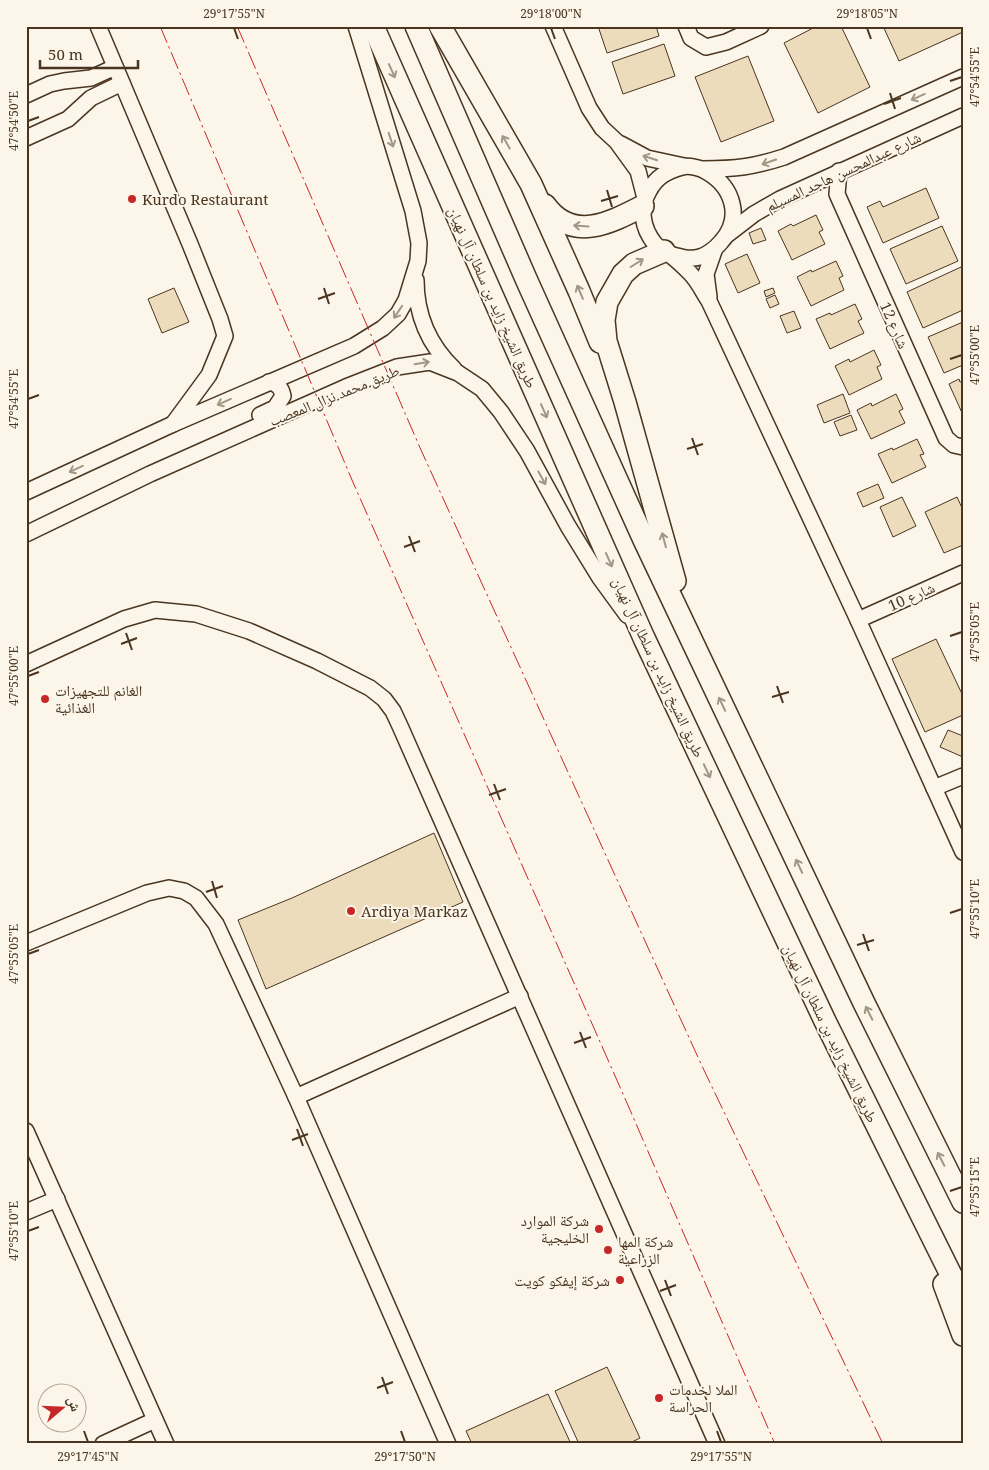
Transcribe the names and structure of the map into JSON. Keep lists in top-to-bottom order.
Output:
{
  "streets": {
    "highway": ["طريق الشيخ زايد بن سلطان آل نهيان"],
    "street": [
      "شارع عبدالمحسن هاجد المسيلم",
      "شارع 12",
      "طريق محمد نزال المعصب",
      "شارع 10"
    ]
  },
  "crossings": [
    ["شارع عبدالمحسن هاجد المسيلم", "شارع 12"],
    ["طريق الشيخ زايد بن سلطان آل نهيان", "طريق محمد نزال المعصب"]
  ],
  "places": [
    "Kurdo Restaurant",
    "الغانم للتجهيزات الغذائية",
    "Ardiya Markaz",
    "شركة الموارد الخليجية",
    "شركة المها الزراعية",
    "شركة إيفكو كويت",
    "الملا لخدمات الحراسة"
  ],
  "scale_bar": "50 m",
  "north": "right",
  "coordinates": [
    "29°17'55\"N",
    "29°18'00\"N",
    "29°18'05\"N",
    "47°54'55\"E",
    "47°54'50\"E",
    "47°55'00\"E",
    "47°55'05\"E",
    "47°55'10\"E",
    "47°55'15\"E",
    "29°17'45\"N",
    "29°17'50\"N"
  ]
}
